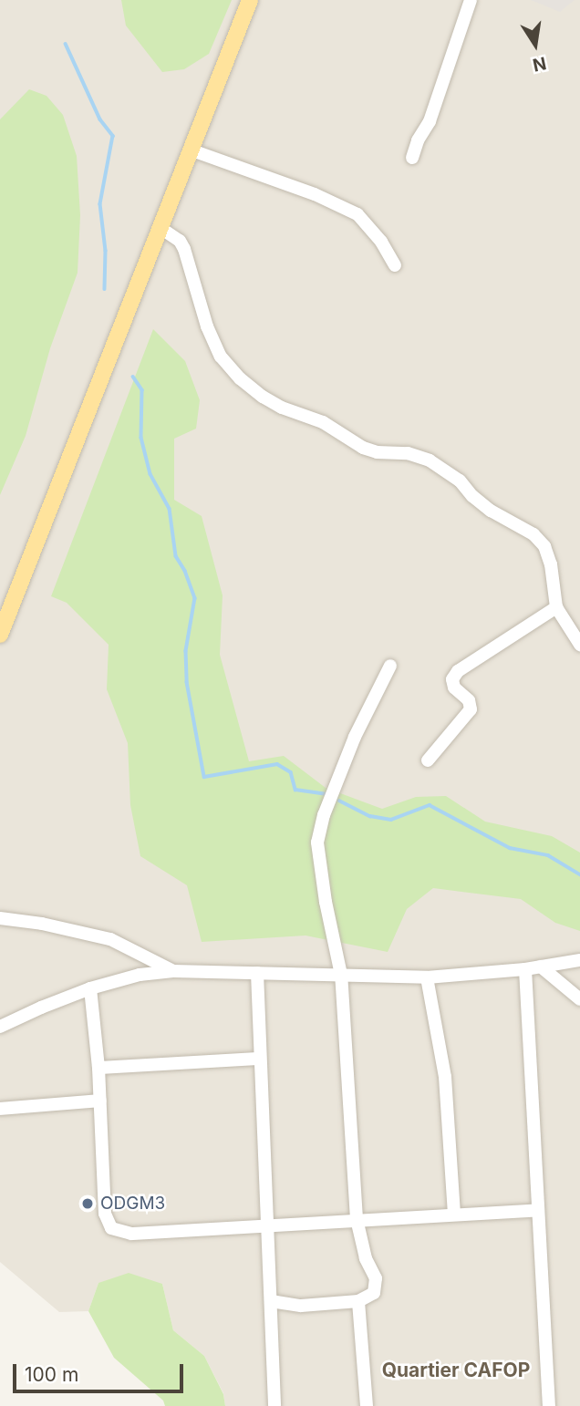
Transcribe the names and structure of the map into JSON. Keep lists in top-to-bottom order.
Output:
{
  "districts": ["Quartier CAFOP"],
  "places": ["ODGM3"],
  "scale_bar": "100 m",
  "north": "bottom"
}
